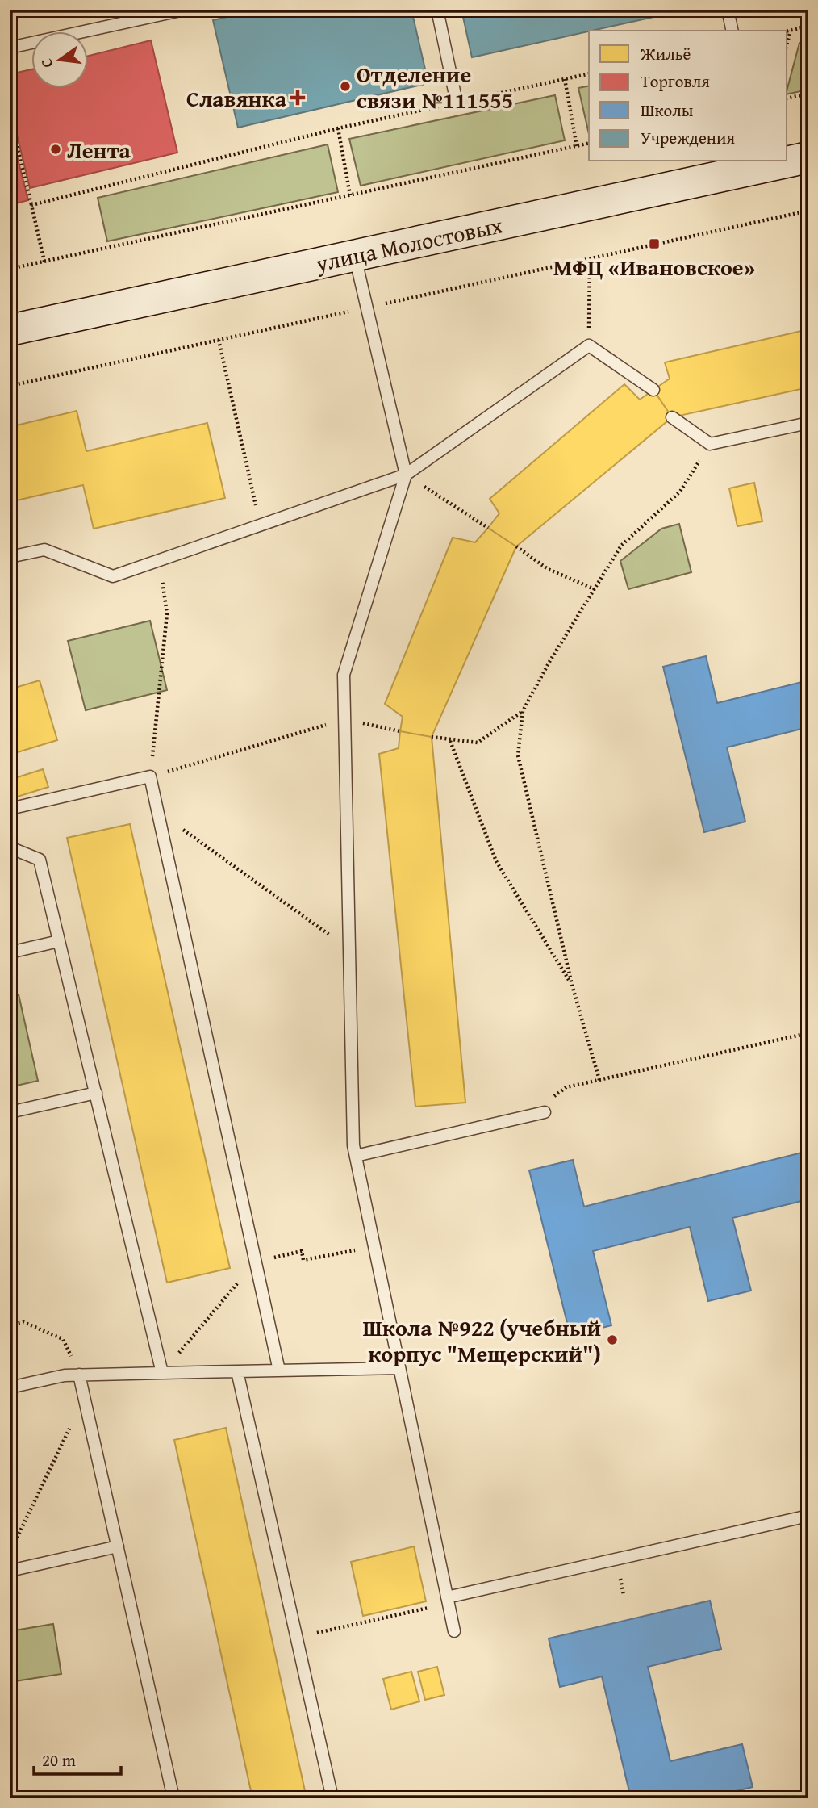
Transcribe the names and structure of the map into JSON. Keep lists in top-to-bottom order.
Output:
{
  "streets": {
    "street": ["улица Молостовых"]
  },
  "places": {
    "other": ["Отделение связи №111555", "Лента", "Школа №922 (учебный корпус \"Мещерский\")"],
    "health": ["Славянка"],
    "transit": ["МФЦ «Ивановское»"]
  },
  "legend": [
    "Жильё",
    "Торговля",
    "Школы",
    "Учреждения"
  ],
  "scale_bar": "20 m",
  "north": "left"
}
